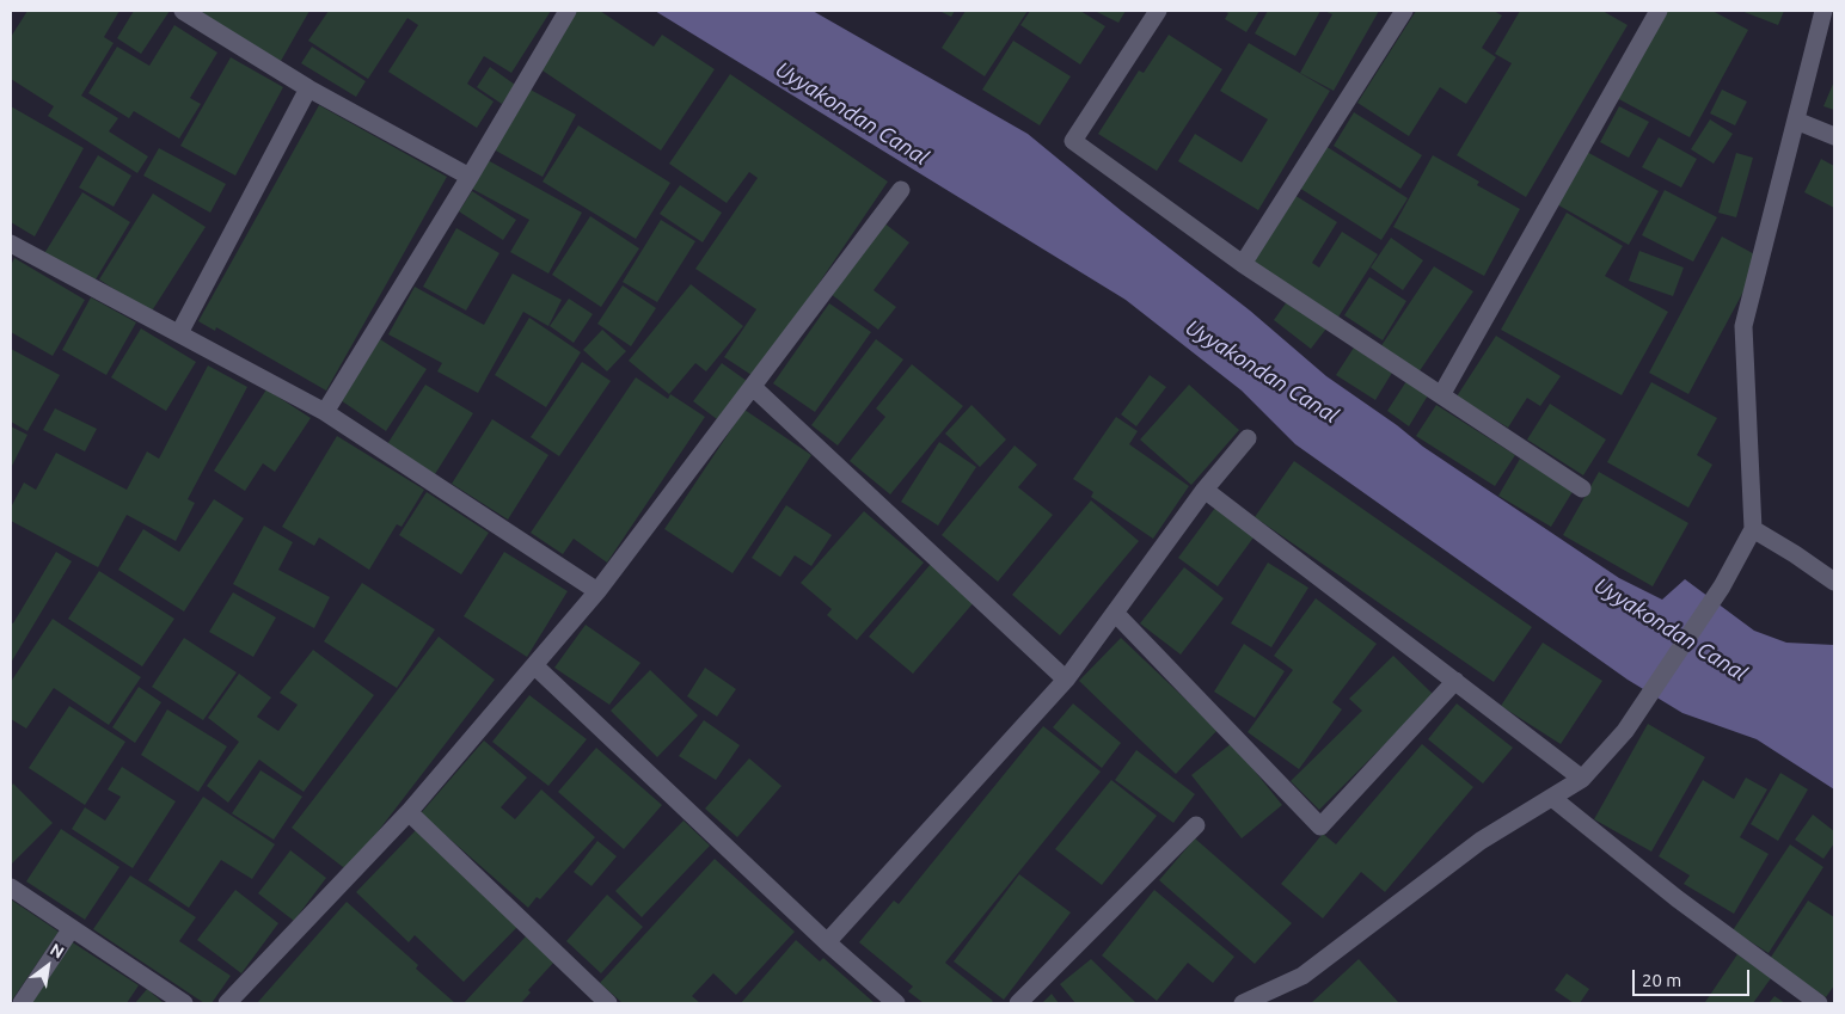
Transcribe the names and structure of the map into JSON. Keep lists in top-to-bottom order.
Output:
{
  "water": ["Uyyakondan Canal"],
  "scale_bar": "20 m",
  "north": "top right"
}
